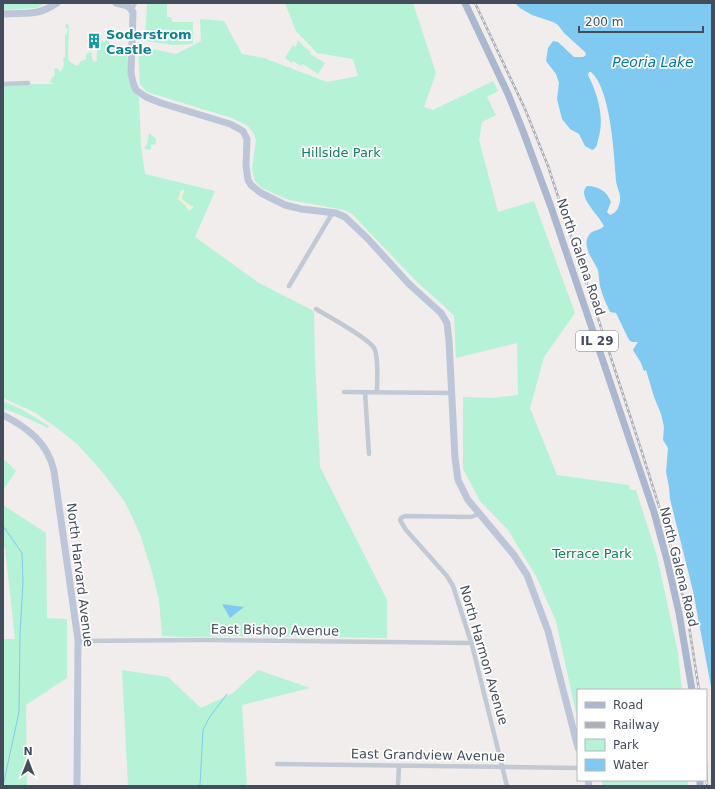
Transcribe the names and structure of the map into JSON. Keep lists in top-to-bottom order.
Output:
{
  "streets": {
    "main road": ["North Galena Road", "IL 29"],
    "street": [
      "North Harvard Avenue",
      "East Bishop Avenue",
      "North Harmon Avenue",
      "East Grandview Avenue"
    ]
  },
  "crossings": [
    ["North Harvard Avenue", "East Bishop Avenue"],
    ["East Bishop Avenue", "North Harmon Avenue"],
    ["North Harmon Avenue", "East Grandview Avenue"]
  ],
  "water": ["Peoria Lake"],
  "parks": ["Hillside Park", "Terrace Park"],
  "places": {
    "building": ["Soderstrom Castle"]
  },
  "legend": [
    "Road",
    "Railway",
    "Park",
    "Water"
  ],
  "scale_bar": "200 m",
  "north": "top"
}
